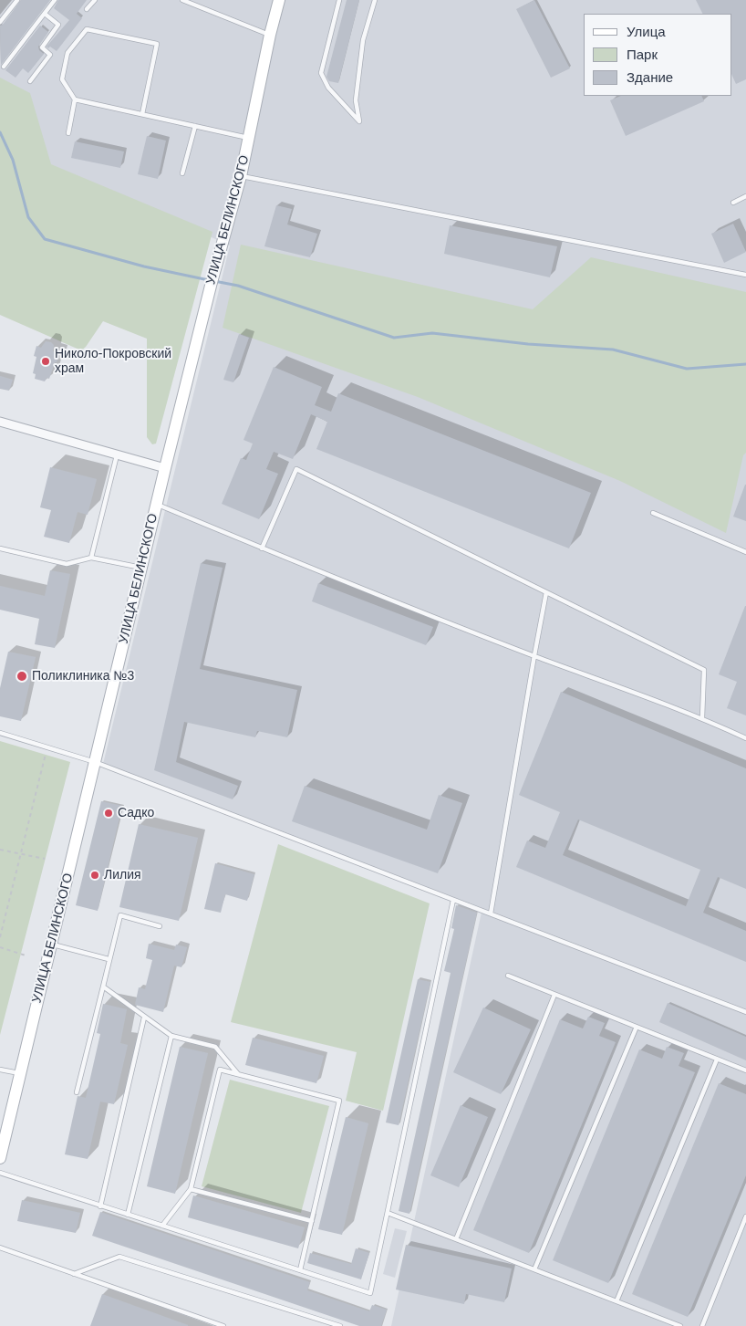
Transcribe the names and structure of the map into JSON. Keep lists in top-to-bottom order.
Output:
{
  "streets": {
    "street": ["УЛИЦА БЕЛИНСКОГО"]
  },
  "places": [
    "Николо-Покровский храм",
    "Поликлиника №3",
    "Садко",
    "Лилия"
  ],
  "legend": ["Улица", "Парк", "Здание"]
}
